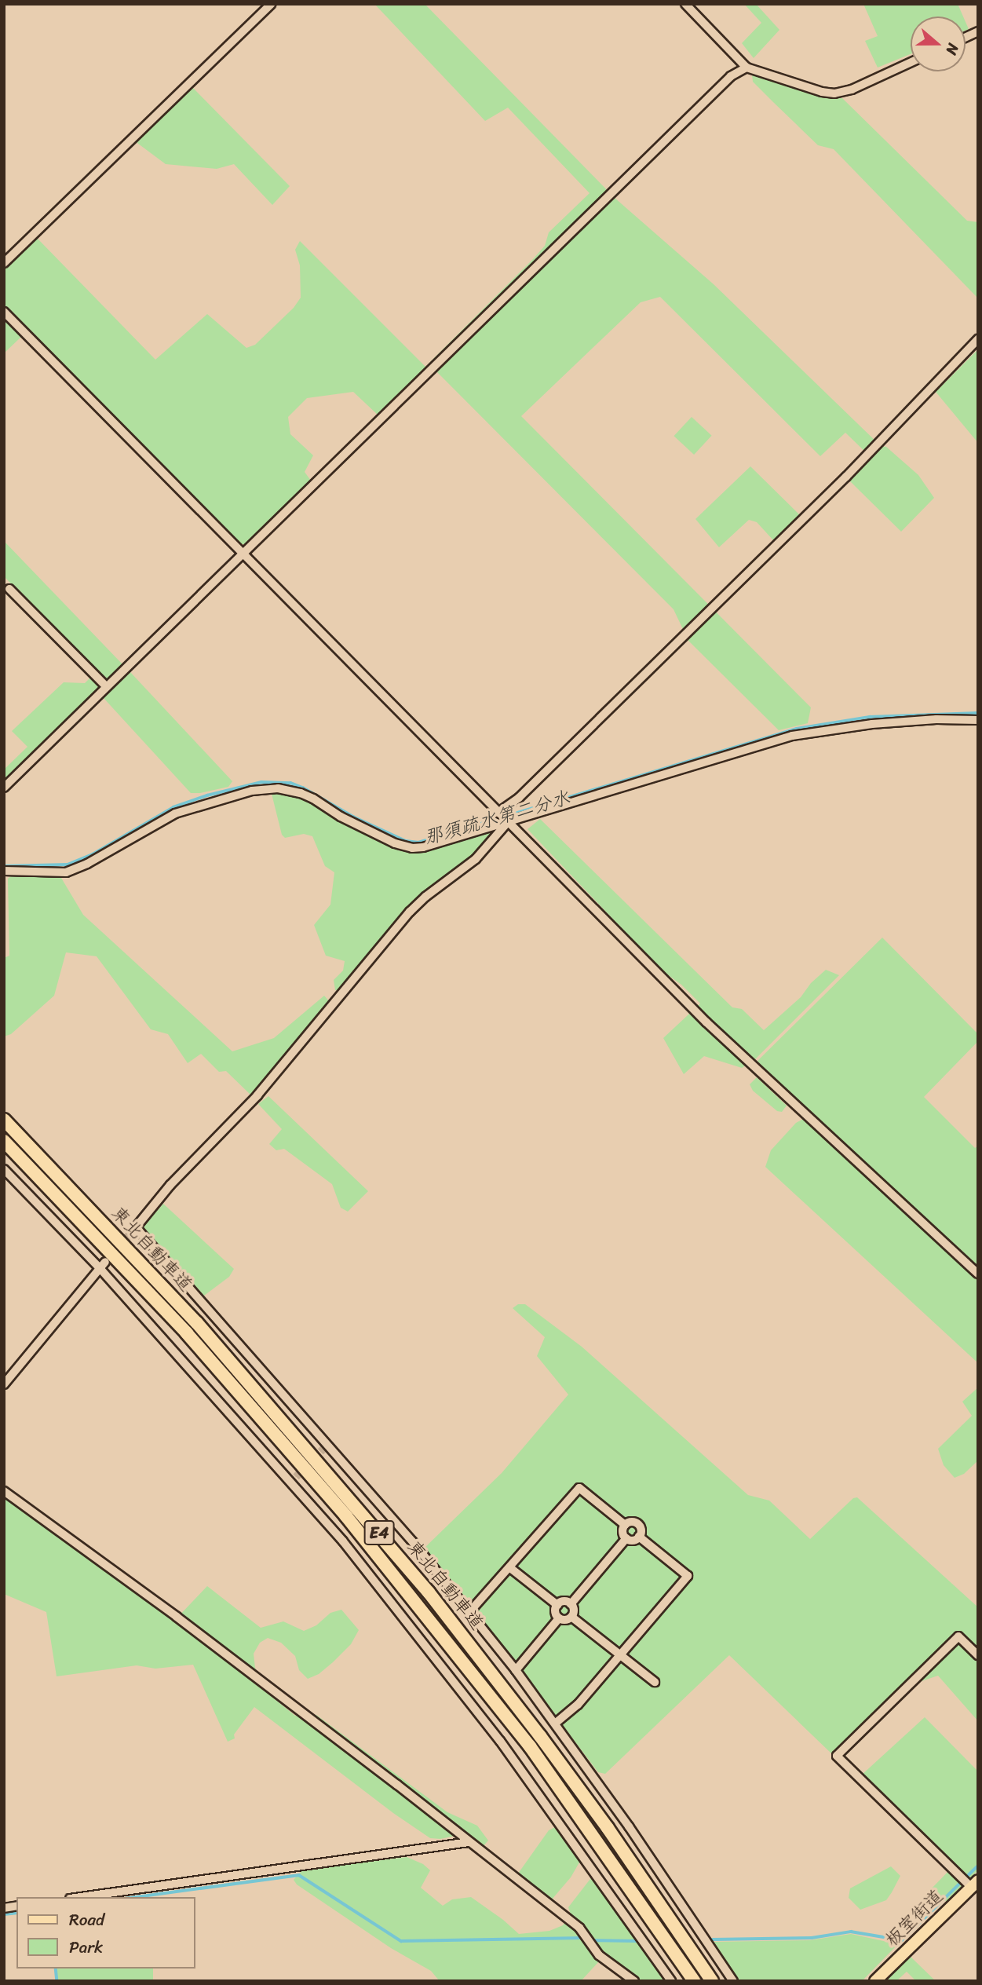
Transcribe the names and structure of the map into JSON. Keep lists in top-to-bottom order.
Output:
{
  "streets": {
    "highway": ["東北自動車道", "E4"],
    "main road": ["板室街道"]
  },
  "water": ["那須疏水第二分水"],
  "legend": ["Road", "Park"],
  "north": "right"
}
